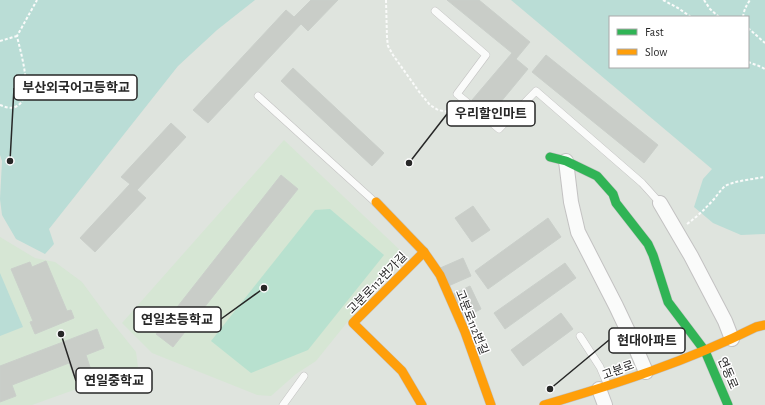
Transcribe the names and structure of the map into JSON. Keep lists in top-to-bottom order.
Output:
{
  "streets": {
    "street": [
      "고분로112번가길",
      "고분로112번길",
      "고분로",
      "연동로"
    ]
  },
  "crossings": [
    ["고분로112번가길", "고분로112번길"],
    ["고분로", "연동로"]
  ],
  "places": [
    "부산외국어고등학교",
    "우리할인마트",
    "연일초등학교",
    "연일중학교",
    "현대아파트"
  ],
  "legend": ["Fast", "Slow"]
}
